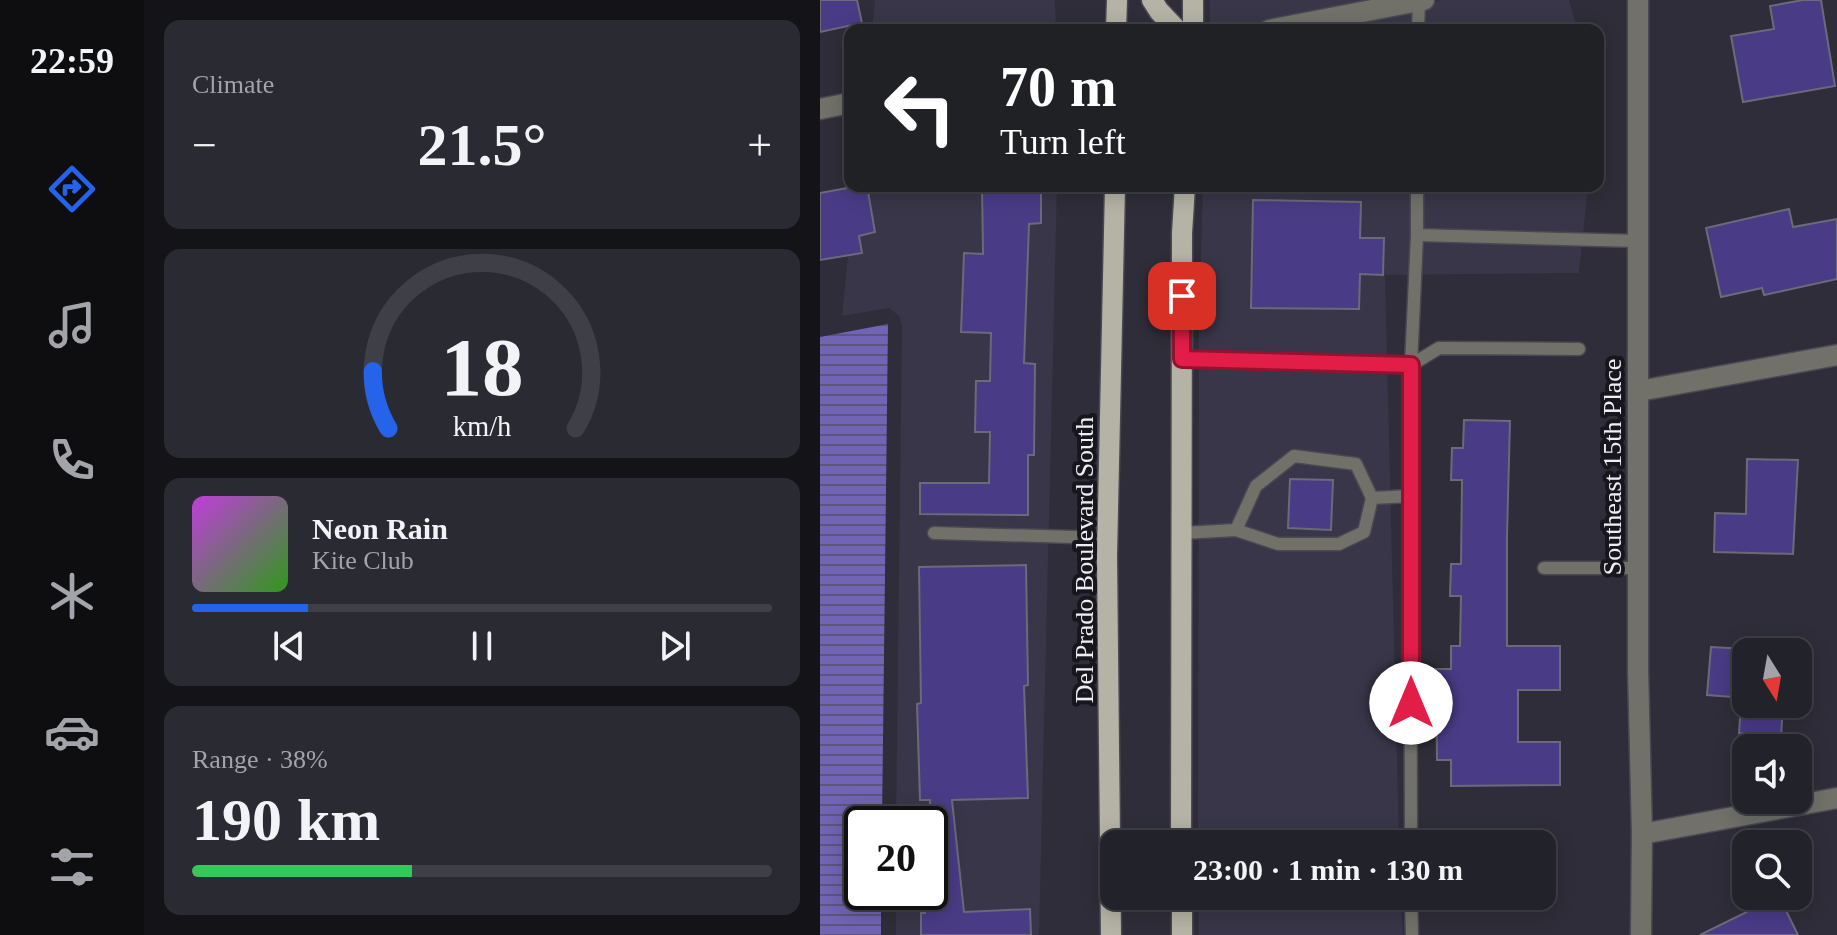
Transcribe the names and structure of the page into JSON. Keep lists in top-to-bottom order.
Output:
{
  "streets": {
    "main road": ["Del Prado Boulevard South"],
    "street": ["Southeast 15th Place"]
  },
  "north": "bottom",
  "page": {
    "tabs": "22:59",
    "tile": [
      "Climate",
      ["Range · 38%", "190 km"]
    ],
    "turn": ["70 m", "Turn left"],
    "heat": ["−", "21.5°", "+"],
    "song": ["Neon Rain", "Kite Club"],
    "limit": "20",
    "trip": "23:00 · 1 min · 130 m",
    "gauge": ["18", "km/h"]
  }
}
